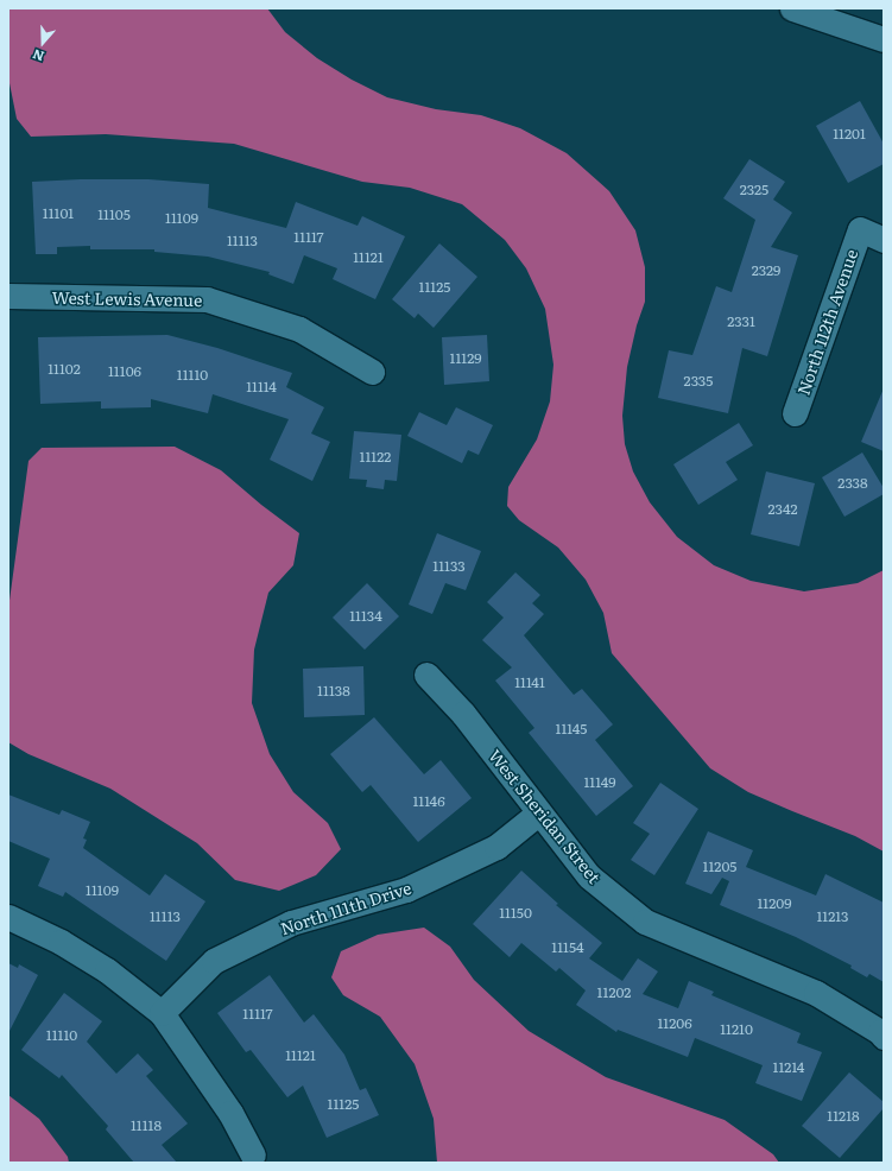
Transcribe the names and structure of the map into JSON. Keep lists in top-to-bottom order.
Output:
{
  "streets": {
    "street": [
      "West Lewis Avenue",
      "North 112th Avenue",
      "West Sheridan Street",
      "North 111th Drive"
    ]
  },
  "crossings": [
    ["West Sheridan Street", "North 111th Drive"]
  ],
  "house_numbers": [
    "11201",
    "2325",
    "11101",
    "11105",
    "11109",
    "11117",
    "11113",
    "11121",
    "2329",
    "11125",
    "2331",
    "11129",
    "11102",
    "11106",
    "11110",
    "2335",
    "11114",
    "11122",
    "2338",
    "2342",
    "11133",
    "11134",
    "11141",
    "11138",
    "11145",
    "11149",
    "11146",
    "11205",
    "11109",
    "11209",
    "11150",
    "11113",
    "11213",
    "11154",
    "11202",
    "11117",
    "11206",
    "11210",
    "11110",
    "11121",
    "11214",
    "11125",
    "11218",
    "11118"
  ],
  "north": "bottom"
}
